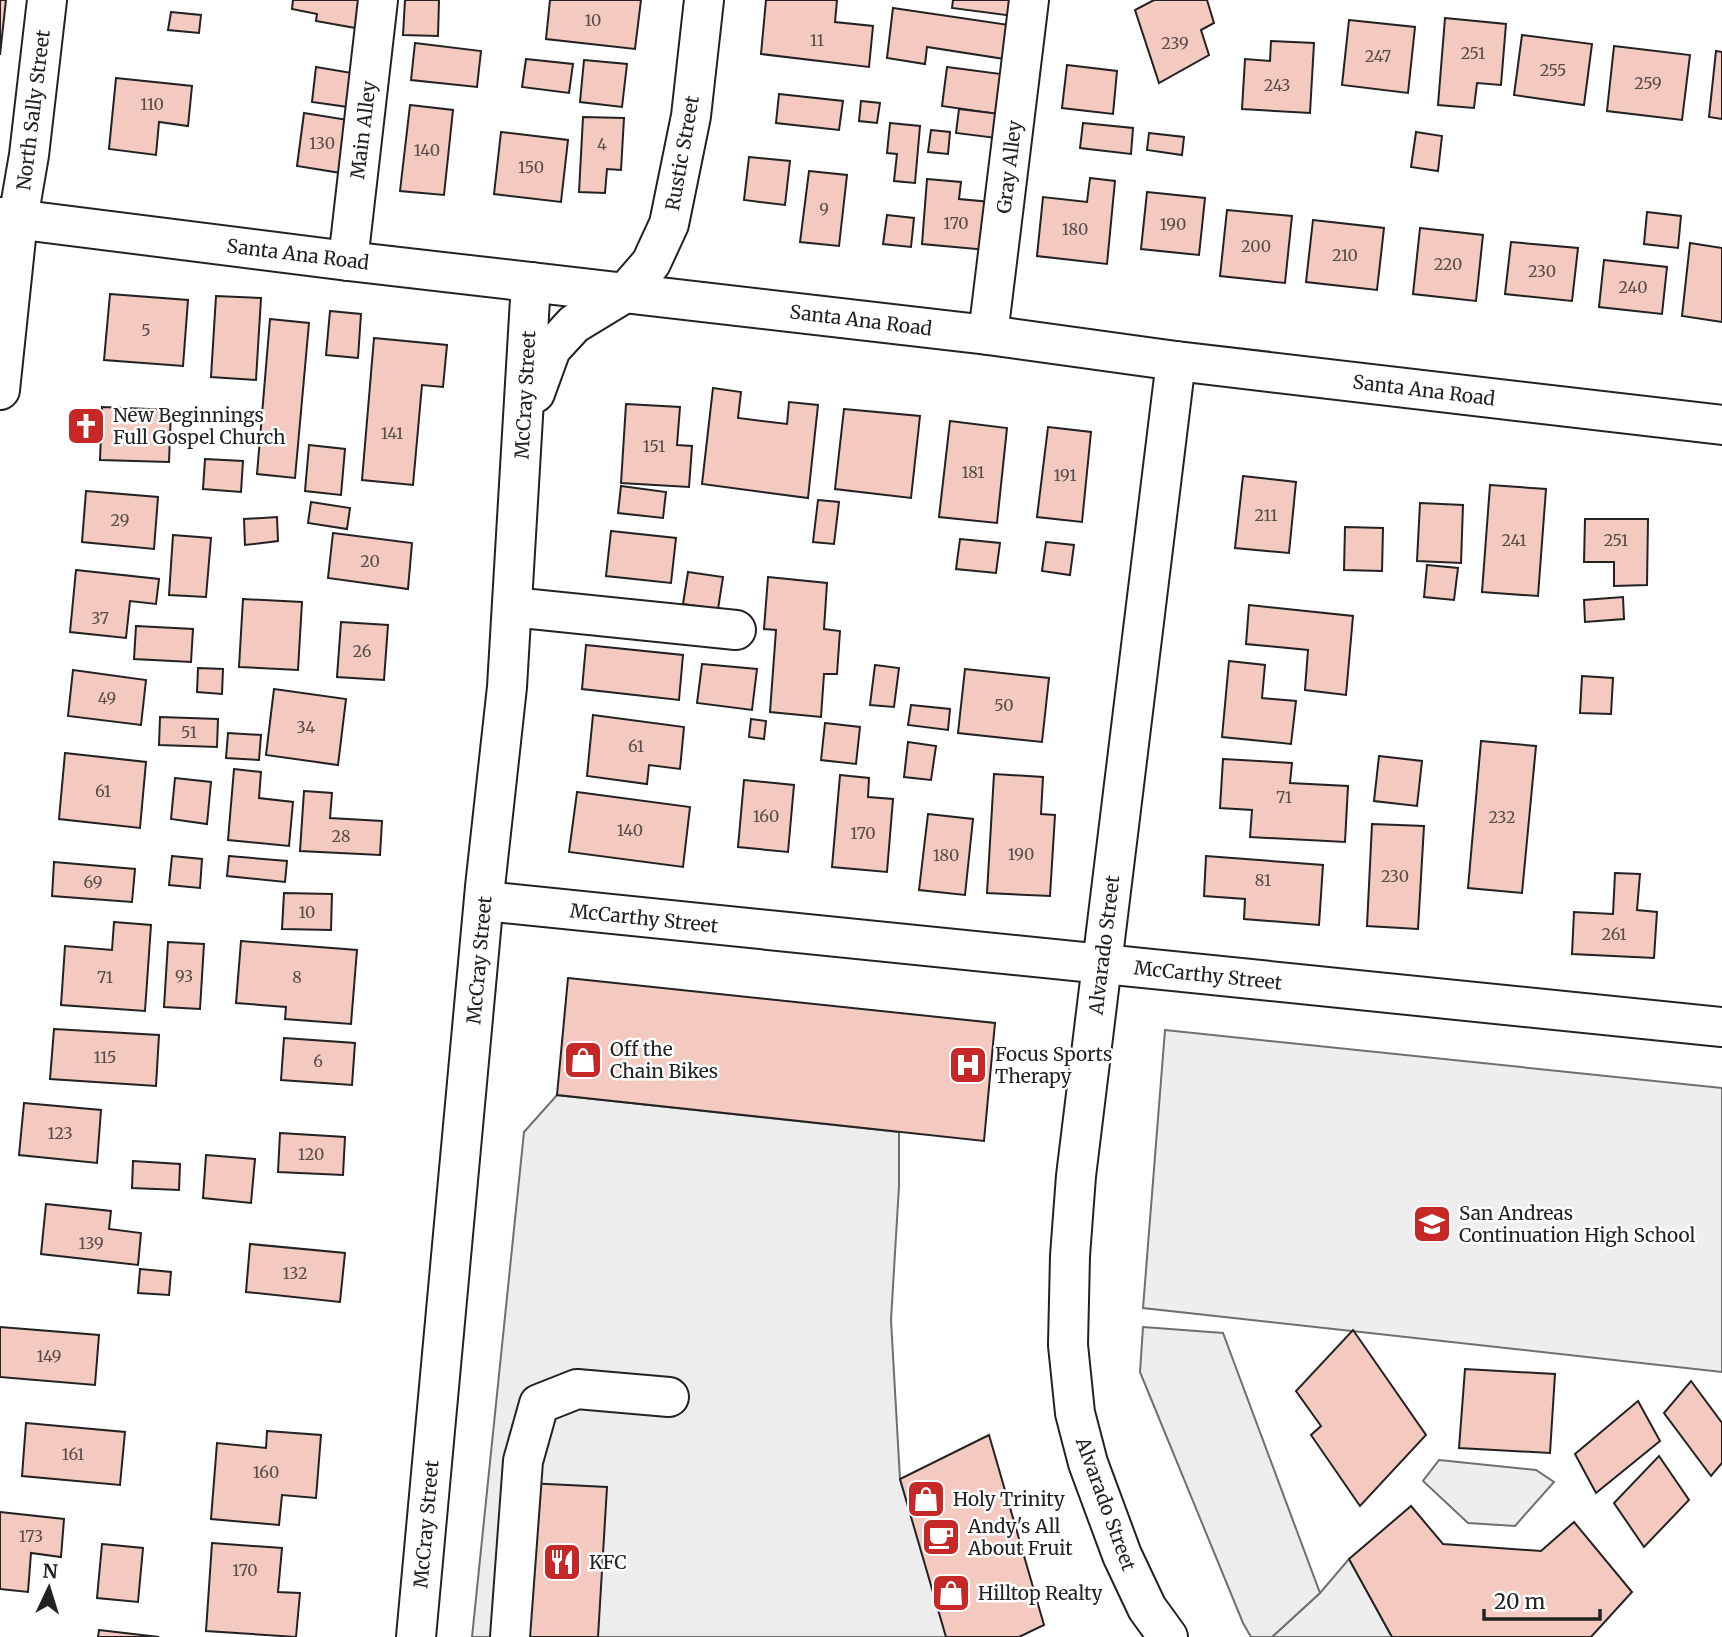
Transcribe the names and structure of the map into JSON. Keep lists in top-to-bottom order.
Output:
{
  "streets": {
    "street": [
      "North Sally Street",
      "Main Alley",
      "Rustic Street",
      "Gray Alley",
      "Santa Ana Road",
      "McCray Street",
      "McCarthy Street",
      "Alvarado Street"
    ]
  },
  "crossings": [
    ["North Sally Street", "Santa Ana Road"],
    ["Main Alley", "Santa Ana Road"],
    ["Rustic Street", "Santa Ana Road"],
    ["Rustic Street", "McCray Street"],
    ["Gray Alley", "Santa Ana Road"],
    ["Santa Ana Road", "McCray Street"],
    ["Santa Ana Road", "Alvarado Street"],
    ["McCray Street", "McCarthy Street"],
    ["McCarthy Street", "Alvarado Street"]
  ],
  "places": {
    "church": ["New Beginnings Full Gospel Church"],
    "shop": ["Off the Chain Bikes", "Holy Trinity", "Hilltop Realty"],
    "hospital": ["Focus Sports Therapy"],
    "school or university": ["San Andreas Continuation High School"],
    "cafe": ["Andy's All About Fruit"],
    "restaurant": ["KFC"]
  },
  "house_numbers": [
    "10",
    "11",
    "239",
    "251",
    "247",
    "255",
    "259",
    "243",
    "110",
    "130",
    "4",
    "140",
    "150",
    "9",
    "170",
    "190",
    "180",
    "200",
    "210",
    "220",
    "230",
    "240",
    "5",
    "141",
    "151",
    "181",
    "191",
    "211",
    "29",
    "241",
    "251",
    "20",
    "37",
    "26",
    "49",
    "50",
    "34",
    "51",
    "61",
    "61",
    "71",
    "160",
    "232",
    "140",
    "170",
    "28",
    "190",
    "180",
    "230",
    "81",
    "69",
    "10",
    "261",
    "93",
    "71",
    "8",
    "115",
    "6",
    "123",
    "120",
    "139",
    "132",
    "149",
    "161",
    "160",
    "173",
    "170"
  ],
  "scale_bar": "20 m",
  "north": "top"
}
